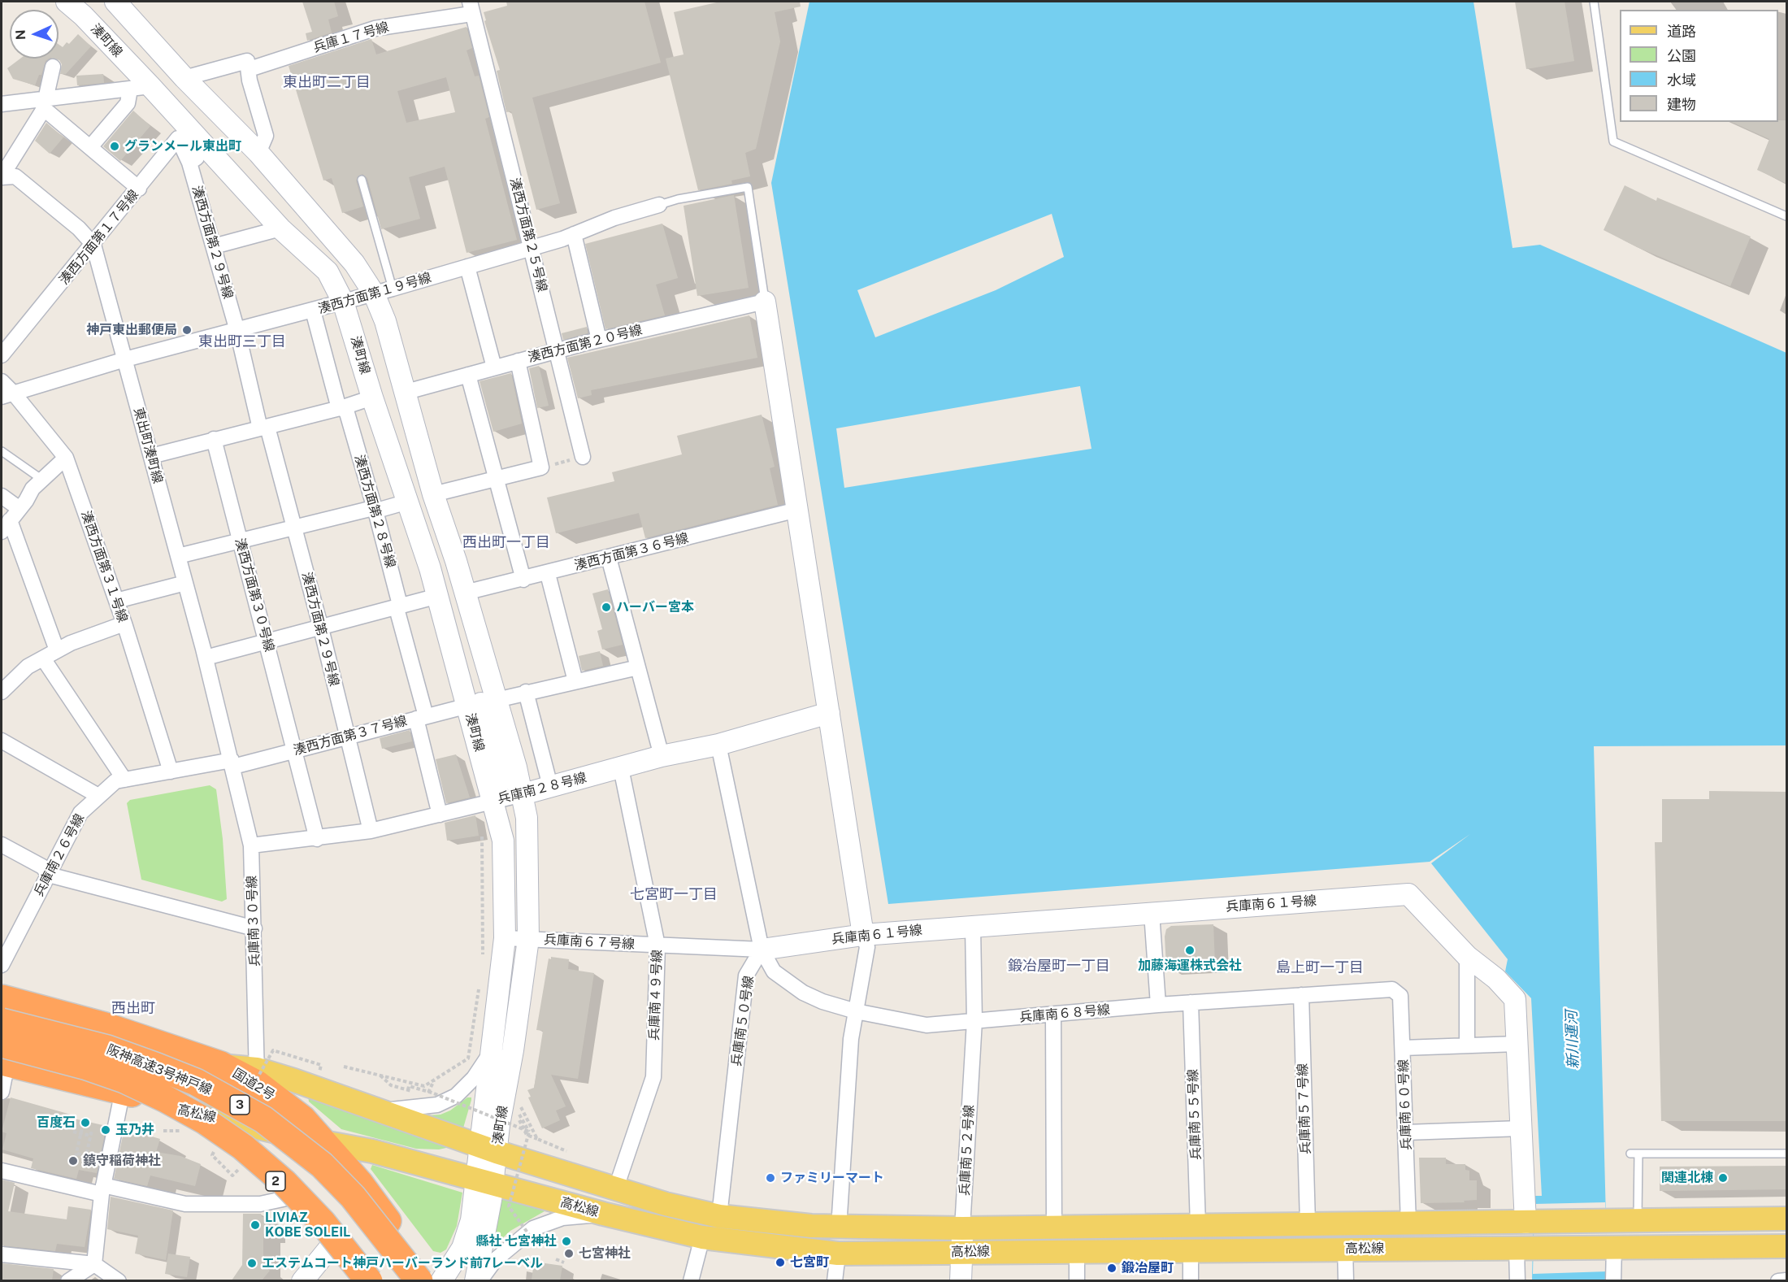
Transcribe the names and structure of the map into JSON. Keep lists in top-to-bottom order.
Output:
{
  "streets": {
    "highway": [
      "阪神高速3号神戸線",
      "国道2号",
      "3",
      "2"
    ],
    "main road": ["高松線"],
    "street": [
      "兵庫１７号線",
      "湊町線",
      "湊西方面第２５号線",
      "湊西方面第１７号線",
      "湊西方面第２９号線",
      "湊西方面第１９号線",
      "湊西方面第２０号線",
      "東出町湊町線",
      "湊西方面第２８号線",
      "湊西方面第３６号線",
      "湊西方面第３１号線",
      "湊西方面第３０号線",
      "湊西方面第３７号線",
      "兵庫南２８号線",
      "兵庫南２６号線",
      "兵庫南６１号線",
      "兵庫南３０号線",
      "兵庫南６７号線",
      "兵庫南４９号線",
      "兵庫南６８号線",
      "兵庫南５０号線",
      "兵庫南６０号線",
      "兵庫南５７号線",
      "兵庫南５５号線",
      "兵庫南５２号線"
    ]
  },
  "crossings": [
    ["兵庫１７号線", "湊西方面第２５号線"],
    ["湊町線", "湊西方面第１９号線"],
    ["湊町線", "湊西方面第２０号線"],
    ["湊町線", "湊西方面第３６号線"],
    ["湊町線", "湊西方面第３７号線"],
    ["湊町線", "兵庫南２８号線"],
    ["湊町線", "兵庫南６７号線"],
    ["湊町線", "高松線"],
    ["湊西方面第２５号線", "湊西方面第１９号線"],
    ["湊西方面第２５号線", "湊西方面第２０号線"],
    ["湊西方面第１７号線", "湊西方面第２９号線"],
    ["湊西方面第１７号線", "東出町湊町線"],
    ["湊西方面第２９号線", "湊西方面第１９号線"],
    ["湊西方面第２９号線", "湊西方面第３７号線"],
    ["湊西方面第２９号線", "兵庫南２８号線"],
    ["湊西方面第１９号線", "湊西方面第２０号線"],
    ["湊西方面第１９号線", "東出町湊町線"],
    ["湊西方面第１９号線", "湊西方面第２８号線"],
    ["湊西方面第１９号線", "湊西方面第３１号線"],
    ["東出町湊町線", "湊西方面第３７号線"],
    ["東出町湊町線", "兵庫南２６号線"],
    ["東出町湊町線", "兵庫南３０号線"],
    ["湊西方面第２８号線", "湊西方面第３７号線"],
    ["湊西方面第２８号線", "兵庫南２８号線"],
    ["湊西方面第３１号線", "兵庫南２６号線"],
    ["湊西方面第３０号線", "湊西方面第３７号線"],
    ["湊西方面第３０号線", "兵庫南２８号線"],
    ["湊西方面第３７号線", "兵庫南２６号線"],
    ["湊西方面第３７号線", "兵庫南３０号線"],
    ["兵庫南２８号線", "兵庫南３０号線"],
    ["兵庫南２８号線", "兵庫南４９号線"],
    ["兵庫南２６号線", "兵庫南３０号線"],
    ["兵庫南６１号線", "兵庫南６７号線"],
    ["兵庫南６１号線", "兵庫南６８号線"],
    ["兵庫南６１号線", "兵庫南５０号線"],
    ["兵庫南６１号線", "高松線"],
    ["兵庫南６１号線", "兵庫南５２号線"],
    ["兵庫南３０号線", "国道2号"],
    ["兵庫南３０号線", "高松線"],
    ["兵庫南６７号線", "兵庫南４９号線"],
    ["兵庫南６７号線", "兵庫南６８号線"],
    ["兵庫南６７号線", "兵庫南５０号線"],
    ["兵庫南４９号線", "高松線"],
    ["兵庫南６８号線", "兵庫南５０号線"],
    ["兵庫南６８号線", "兵庫南６０号線"],
    ["兵庫南６８号線", "兵庫南５７号線"],
    ["兵庫南６８号線", "兵庫南５５号線"],
    ["兵庫南６８号線", "兵庫南５２号線"],
    ["兵庫南５０号線", "高松線"],
    ["阪神高速3号神戸線", "2"],
    ["国道2号", "高松線"],
    ["兵庫南６０号線", "高松線"],
    ["兵庫南５７号線", "高松線"],
    ["高松線", "兵庫南５５号線"],
    ["高松線", "兵庫南５２号線"],
    ["高松線", "2"]
  ],
  "districts": [
    "東出町二丁目",
    "東出町三丁目",
    "西出町一丁目",
    "七宮町一丁目",
    "鍛冶屋町一丁目",
    "島上町一丁目",
    "西出町"
  ],
  "water": ["新川運河"],
  "places": [
    "グランメール東出町",
    "神戸東出郵便局",
    "ハーバー宮本",
    "加藤海運株式会社",
    "百度石",
    "玉乃井",
    "鎮守稲荷神社",
    "ファミリーマート",
    "関連北棟",
    "LIVIAZ KOBE SOLEIL",
    "縣社 七宮神社",
    "七宮神社",
    "七宮町",
    "エステムコート神戸ハーバーランド前7レーベル",
    "鍛冶屋町"
  ],
  "legend": [
    "道路",
    "公園",
    "水域",
    "建物"
  ],
  "north": "left"
}
